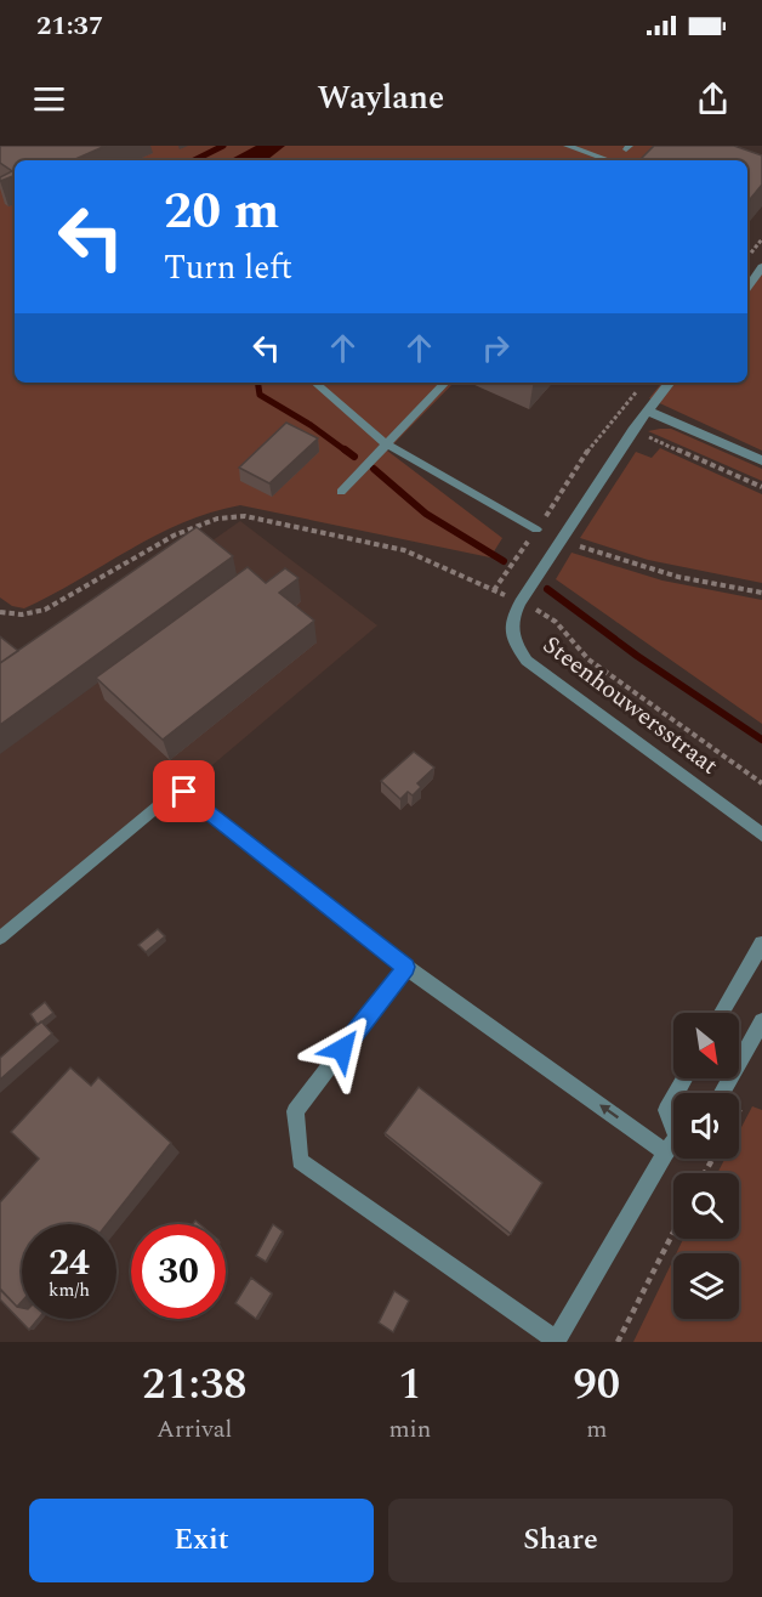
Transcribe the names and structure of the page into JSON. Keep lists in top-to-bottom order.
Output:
{
  "streets": {
    "street": ["Steenhouwersstraat"]
  },
  "north": "bottom right",
  "page": {
    "status": "21:37",
    "header": "Waylane",
    "turn": ["20 m", "Turn left"],
    "speed": "24 km/h",
    "limit": "30",
    "eta": [
      "21:38",
      "Arrival",
      "1",
      "min",
      "90",
      "m"
    ],
    "buttons": ["Exit", "Share"]
  }
}
